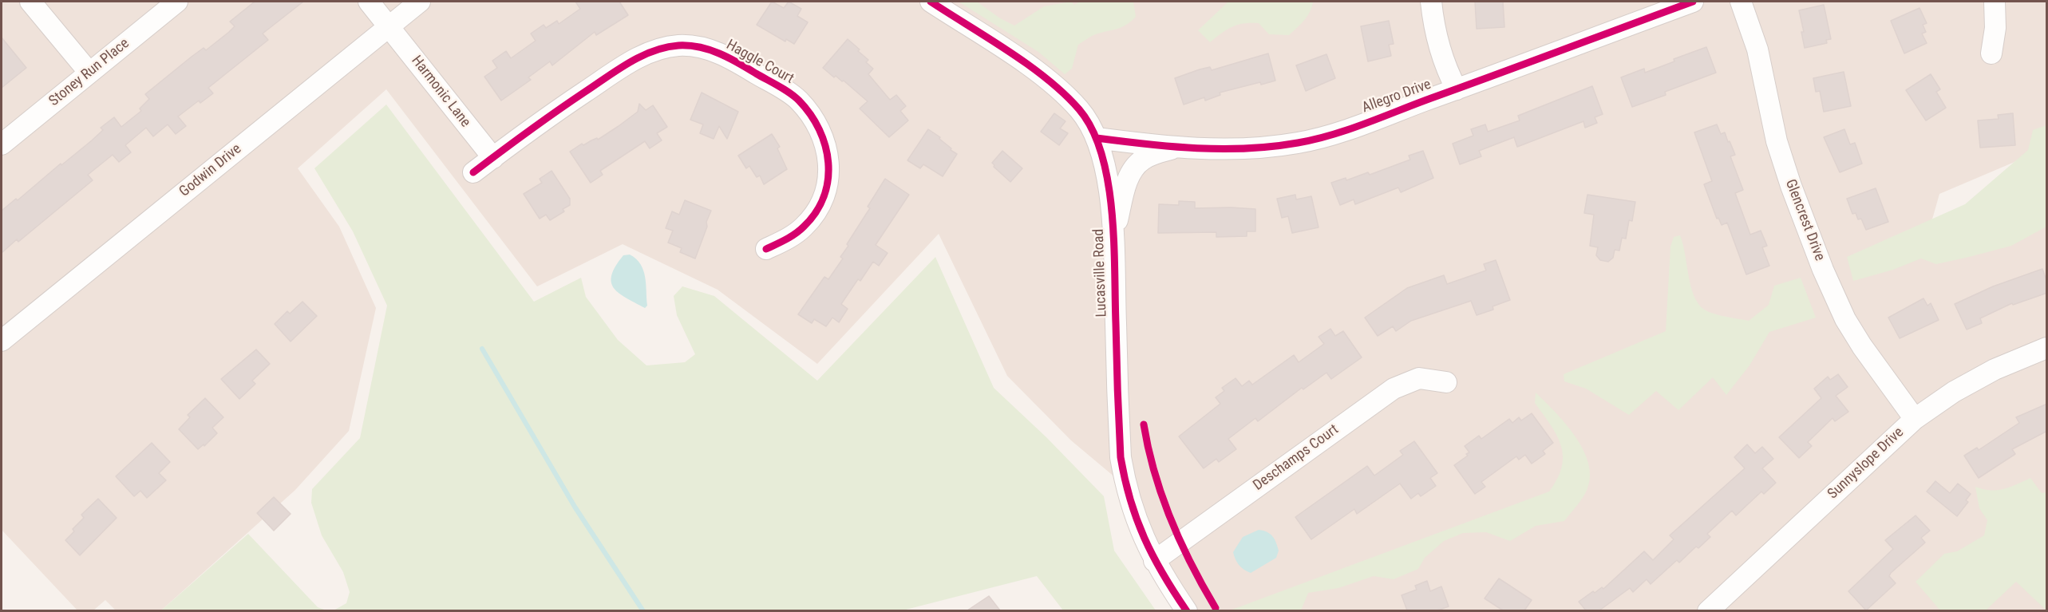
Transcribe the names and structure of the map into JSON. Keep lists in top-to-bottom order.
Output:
{
  "streets": {
    "street": [
      "Haggle Court",
      "Stoney Run Place",
      "Harmonic Lane",
      "Allegro Drive",
      "Godwin Drive",
      "Glencrest Drive",
      "Lucasville Road",
      "Deschamps Court",
      "Sunnyslope Drive"
    ]
  },
  "crossings": [
    ["Haggle Court", "Harmonic Lane"],
    ["Harmonic Lane", "Godwin Drive"],
    ["Allegro Drive", "Lucasville Road"],
    ["Glencrest Drive", "Sunnyslope Drive"],
    ["Lucasville Road", "Deschamps Court"]
  ]
}
